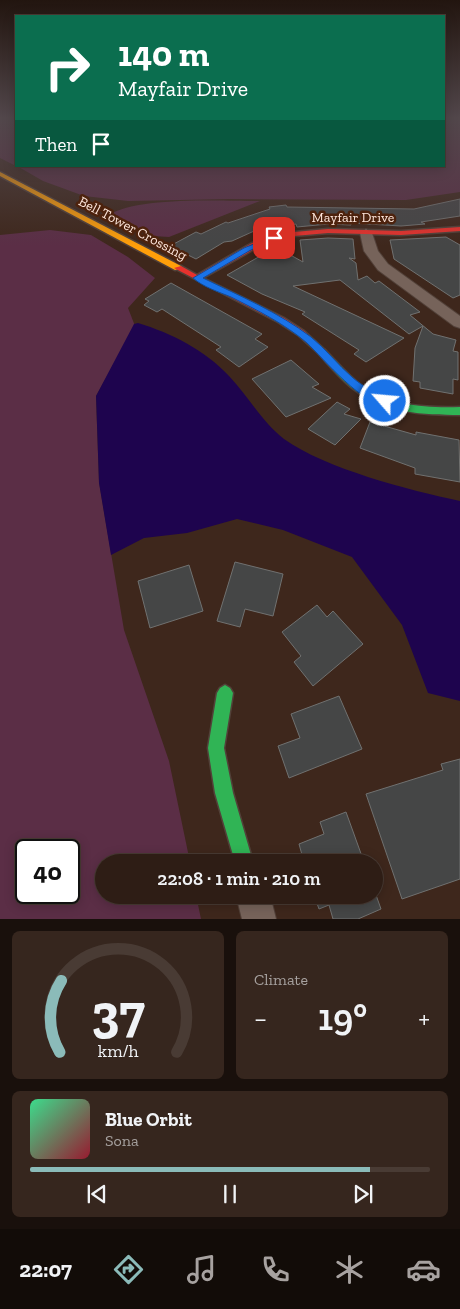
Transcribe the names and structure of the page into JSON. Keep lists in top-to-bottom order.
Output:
{
  "streets": {
    "street": ["Mayfair Drive", "Bell Tower Crossing"]
  },
  "crossings": [
    ["Mayfair Drive", "Bell Tower Crossing"]
  ],
  "page": {
    "turn": ["140 m", "Mayfair Drive"],
    "then": "Then",
    "limit": "40",
    "trip": "22:08 · 1 min · 210 m",
    "tile": "Climate",
    "heat": ["−", "19°", "+"],
    "song": ["Blue Orbit", "Sona"],
    "tabs": "22:07",
    "gauge": ["37", "km/h"]
  }
}
